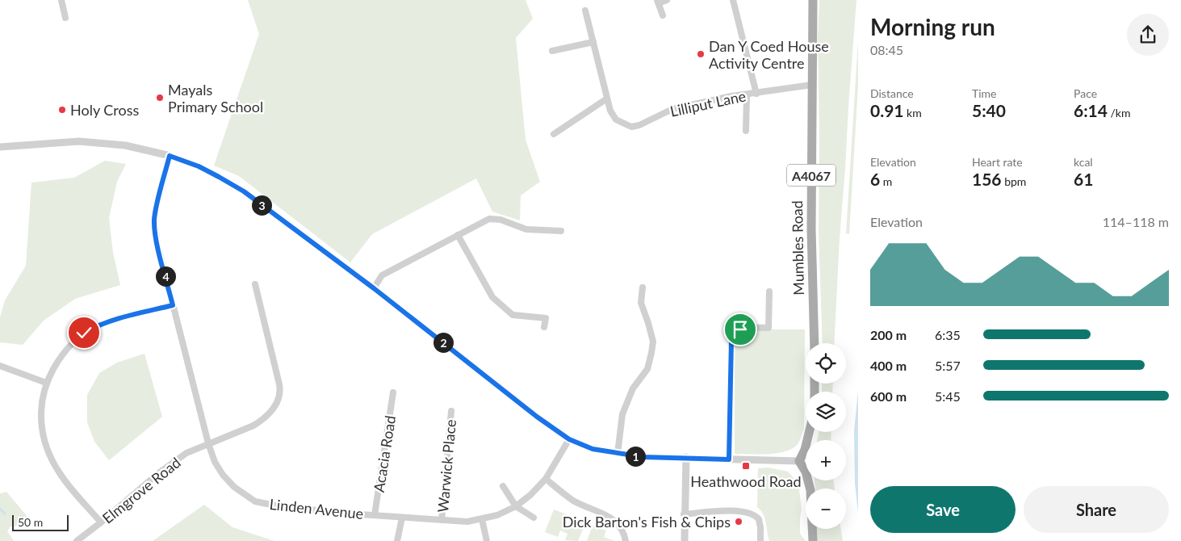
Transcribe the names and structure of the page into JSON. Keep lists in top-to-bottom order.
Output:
{
  "streets": {
    "main road": ["A4067", "Mumbles Road"],
    "street": [
      "Lilliput Lane",
      "Acacia Road",
      "Warwick Place",
      "Elmgrove Road",
      "Linden Avenue"
    ]
  },
  "crossings": [
    ["Lilliput Lane", "Mumbles Road"],
    ["Acacia Road", "Linden Avenue"],
    ["Warwick Place", "Linden Avenue"],
    ["Elmgrove Road", "Linden Avenue"]
  ],
  "places": {
    "other": [
      "Dan Y Coed House Activity Centre",
      "Mayals Primary School",
      "Holy Cross",
      "Dick Barton's Fish & Chips"
    ],
    "transit": ["Heathwood Road"]
  },
  "scale_bar": "50 m",
  "page": {
    "heading": ["Morning run", "08:45"],
    "stats": [
      ["Distance", "0.91 km"],
      ["Time", "5:40"],
      ["Pace", "6:14 /km"],
      ["Elevation", "6 m"],
      ["Heart rate", "156 bpm"],
      ["kcal", "61"]
    ],
    "pins": [
      "3",
      "4",
      "2",
      "1"
    ],
    "chart": ["Elevation", "114–118 m"],
    "list": [
      {
        "name": "200 m",
        "note": "6:35"
      },
      {
        "name": "400 m",
        "note": "5:57"
      },
      {
        "name": "600 m",
        "note": "5:45"
      }
    ],
    "map_buttons": ["+", "−"],
    "buttons": ["Save", "Share"],
    "scale": "50 m"
  }
}
